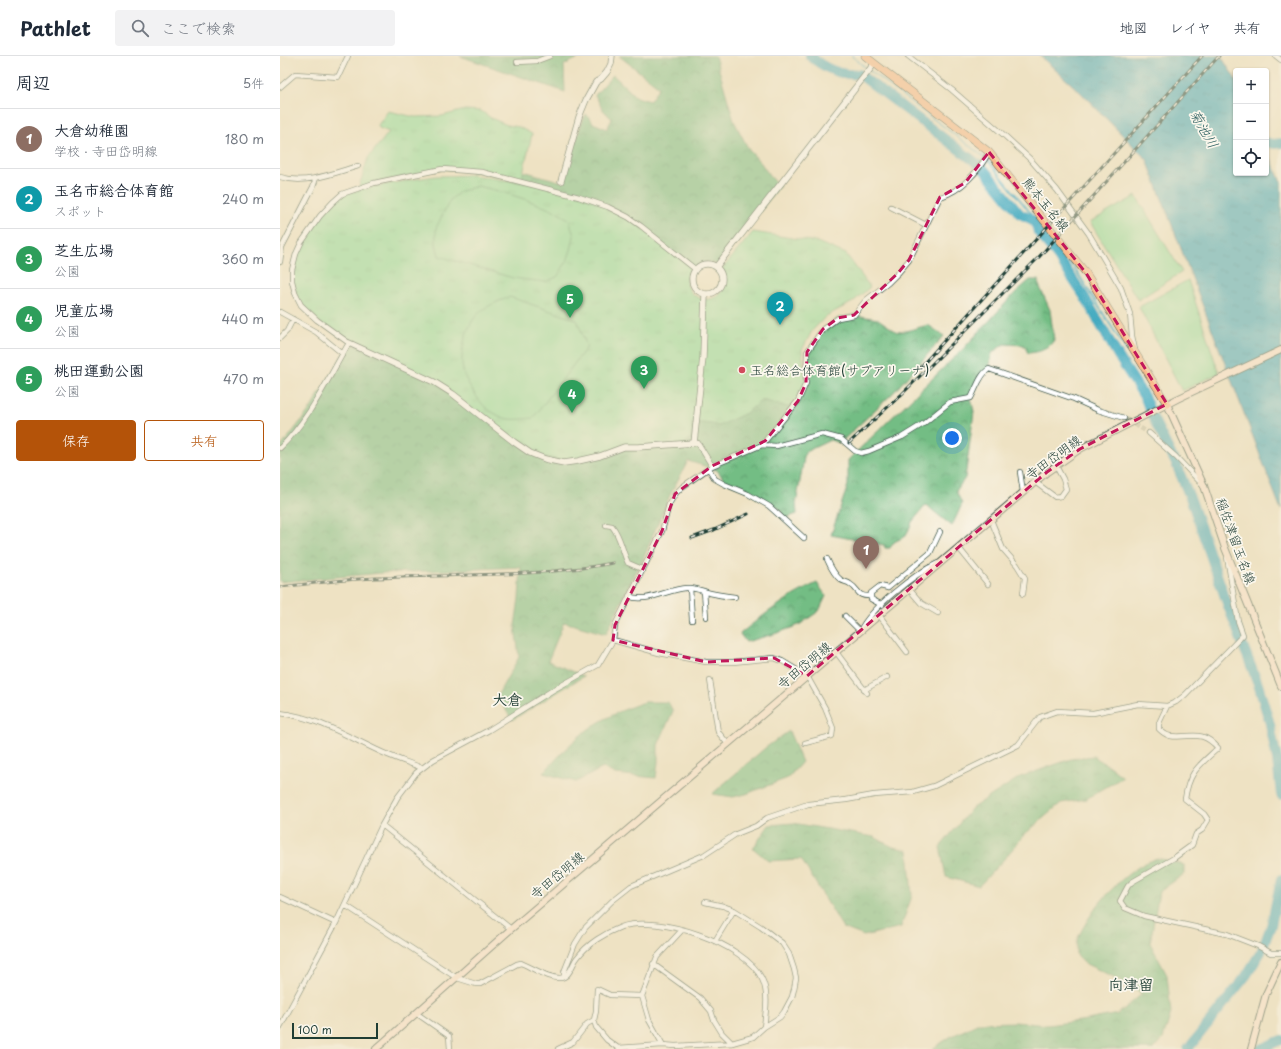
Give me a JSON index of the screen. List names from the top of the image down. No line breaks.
{"streets":{"main road":["熊本玉名線","寺田岱明線","稲佐津留玉名線"]},"crossings":[["熊本玉名線","寺田岱明線"],["熊本玉名線","稲佐津留玉名線"],["寺田岱明線","稲佐津留玉名線"]],"districts":["大倉","向津留"],"water":["菊池川"],"places":["玉名総合体育館(サブアリーナ)"],"scale_bar":"100 m","page":{"header":"Pathlet","search":"ここで検索","nav":["地図","レイヤ","共有"],"heading":["周辺","5件"],"map_buttons":["+","−"],"list":[{"mark":"1","name":"大倉幼稚園","note":"学校 · 寺田岱明線","value":"180 m"},{"mark":"2","name":"玉名市総合体育館","note":"スポット","value":"240 m"},{"mark":"3","name":"芝生広場","note":"公園","value":"360 m"},{"mark":"4","name":"児童広場","note":"公園","value":"440 m"},{"mark":"5","name":"桃田運動公園","note":"公園","value":"470 m"}],"pins":["5","2","3","4","1"],"buttons":["保存","共有"],"scale":"100 m"}}
